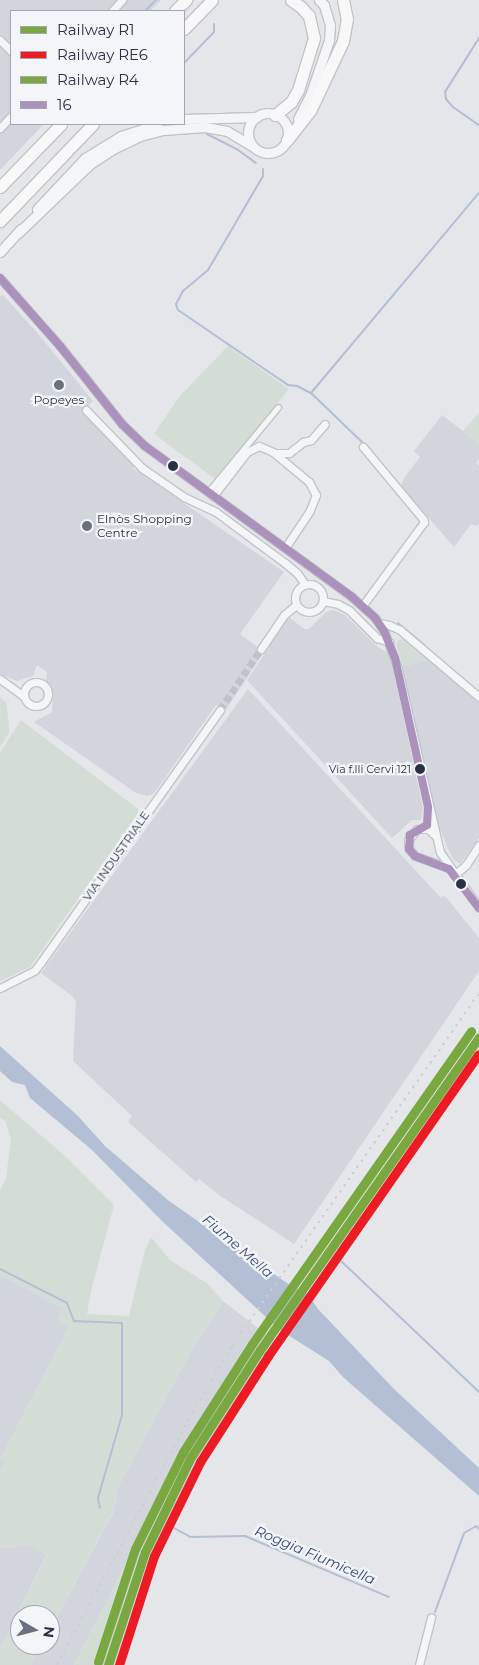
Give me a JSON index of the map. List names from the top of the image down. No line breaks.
{"streets":{"street":["VIA INDUSTRIALE"]},"water":["Fiume Mella","Roggia Fiumicella"],"places":["Popeyes","Elnòs Shopping Centre","Via f.lli Cervi 121"],"lines":["transit line 16","rail line R4","rail line R1","rail line RE6"],"legend":["Railway R1","Railway RE6","Railway R4","16"],"north":"right"}
